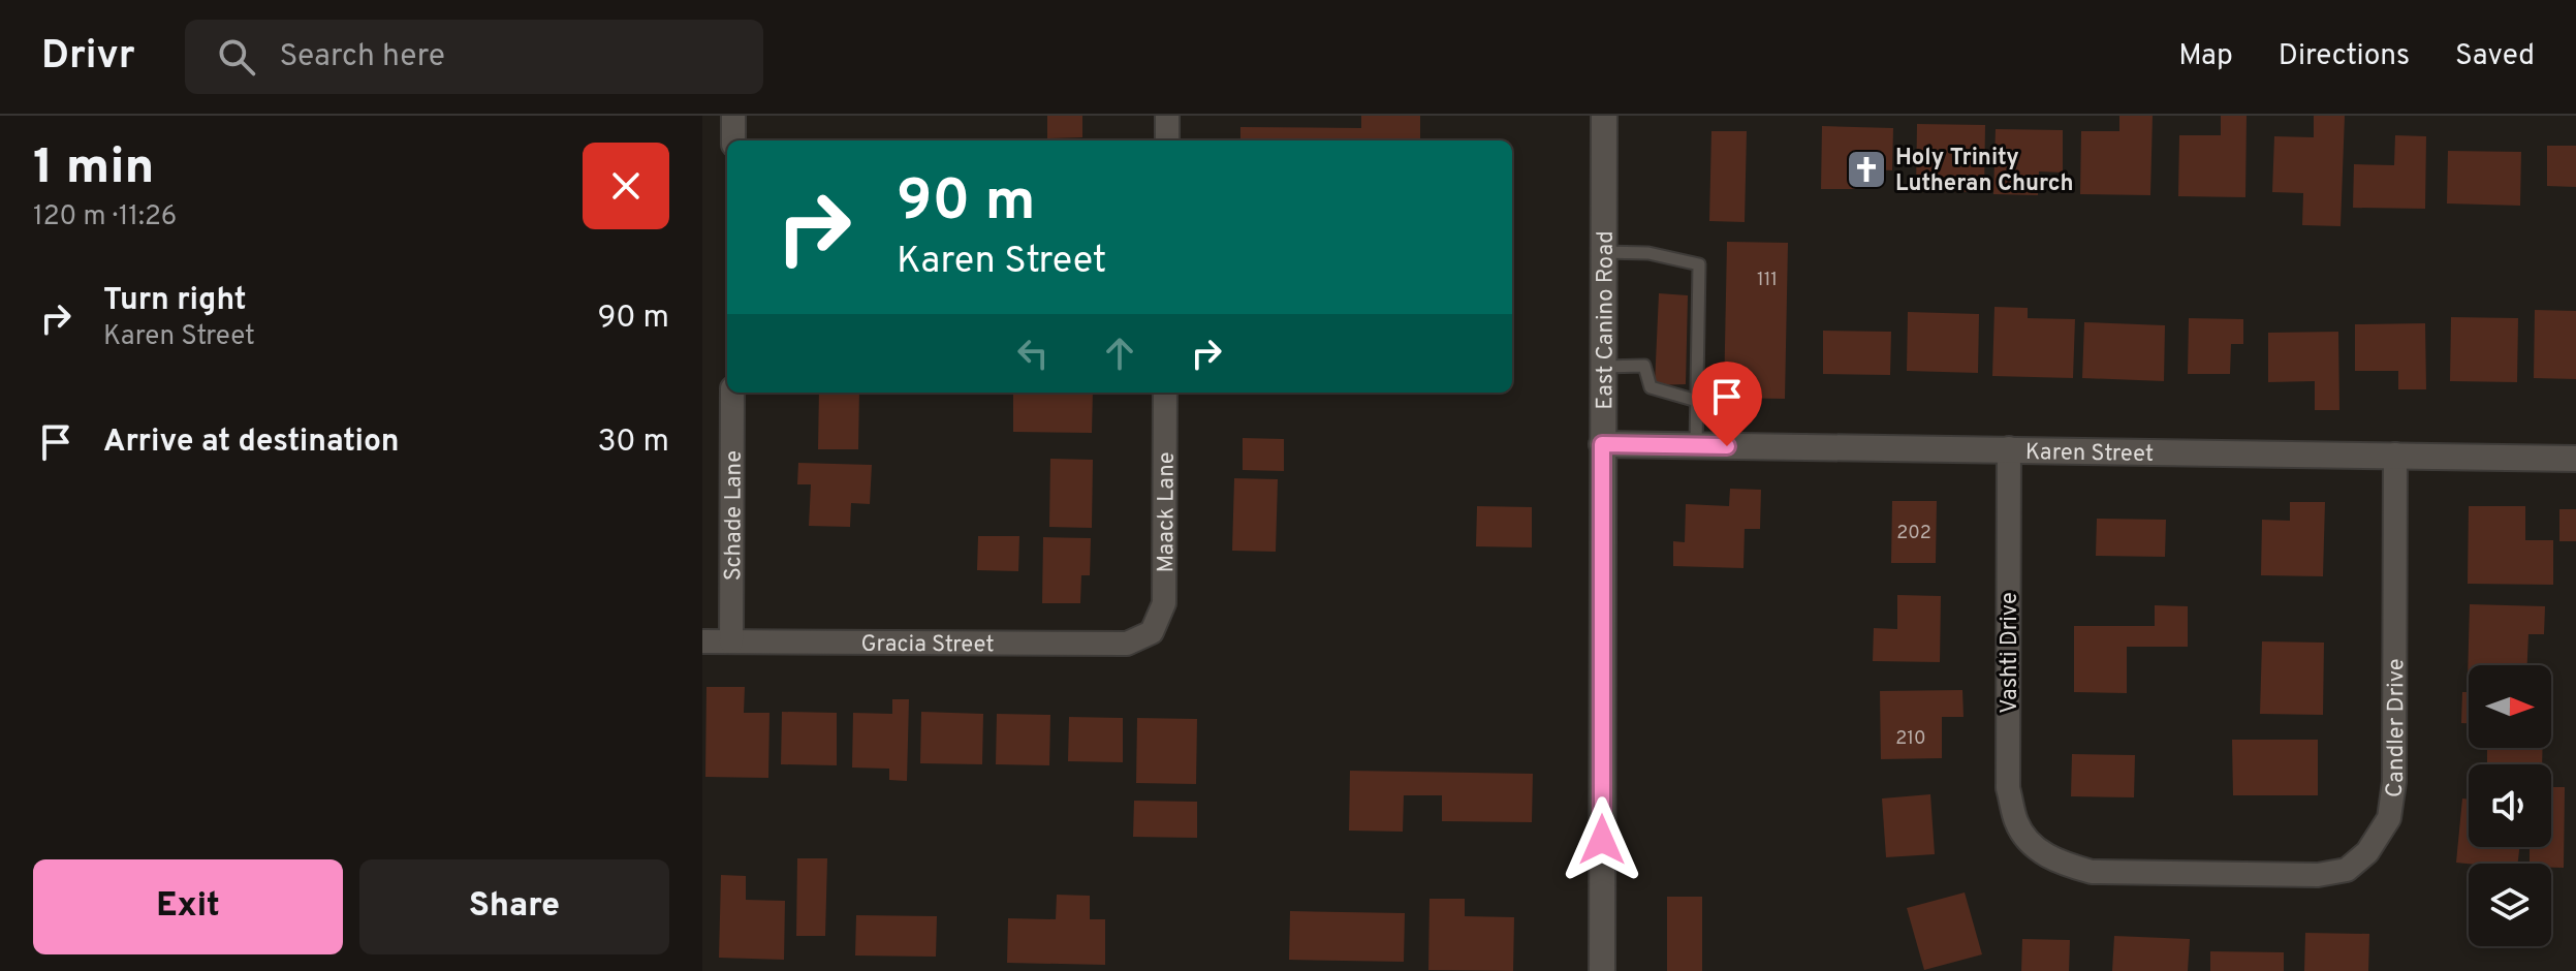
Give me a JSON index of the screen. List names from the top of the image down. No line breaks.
{"streets":{"street":["East Canino Road","Karen Street","Maack Lane","Schade Lane","Gracia Street","Vashti Drive","Candler Drive"]},"crossings":[["East Canino Road","Karen Street"],["Karen Street","Vashti Drive"],["Karen Street","Candler Drive"],["Maack Lane","Gracia Street"],["Schade Lane","Gracia Street"],["Vashti Drive","Candler Drive"]],"places":{"church":["Holy Trinity Lutheran Church"]},"house_numbers":["111","202","210"],"north":"right","page":{"header":"Drivr","search":"Search here","nav":["Map","Directions","Saved"],"heading":["1 min","120 m · 11:26"],"turn":["90 m","Karen Street"],"list":[{"name":"Turn right","note":"Karen Street","value":"90 m"},{"name":"Arrive at destination","value":"30 m"}],"buttons":["Exit","Share"]}}
